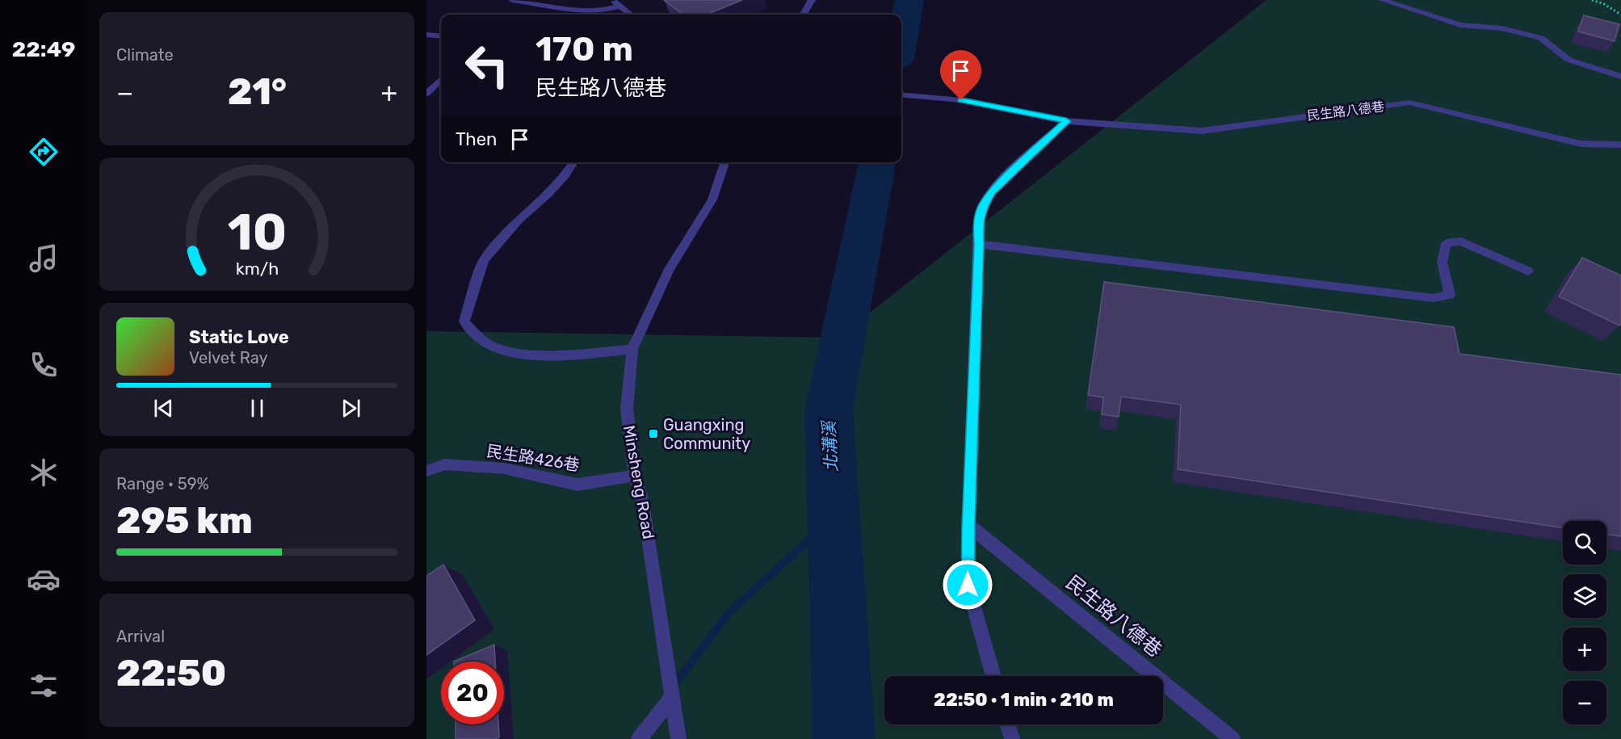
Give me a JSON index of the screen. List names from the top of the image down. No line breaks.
{"streets":{"street":["民生路八德巷","民生路426巷","Minsheng Road"]},"crossings":[["民生路426巷","Minsheng Road"]],"water":["北溝溪"],"places":{"transit":["Guangxing Community"]},"page":{"tabs":"22:49","tile":["Climate",["Range · 59%","295 km"],["Arrival","22:50"]],"turn":["170 m","民生路八德巷"],"heat":["−","21°","+"],"then":"Then","song":["Static Love","Velvet Ray"],"map_buttons":["+","−"],"limit":"20","trip":"22:50 · 1 min · 210 m","gauge":["10","km/h"]}}
